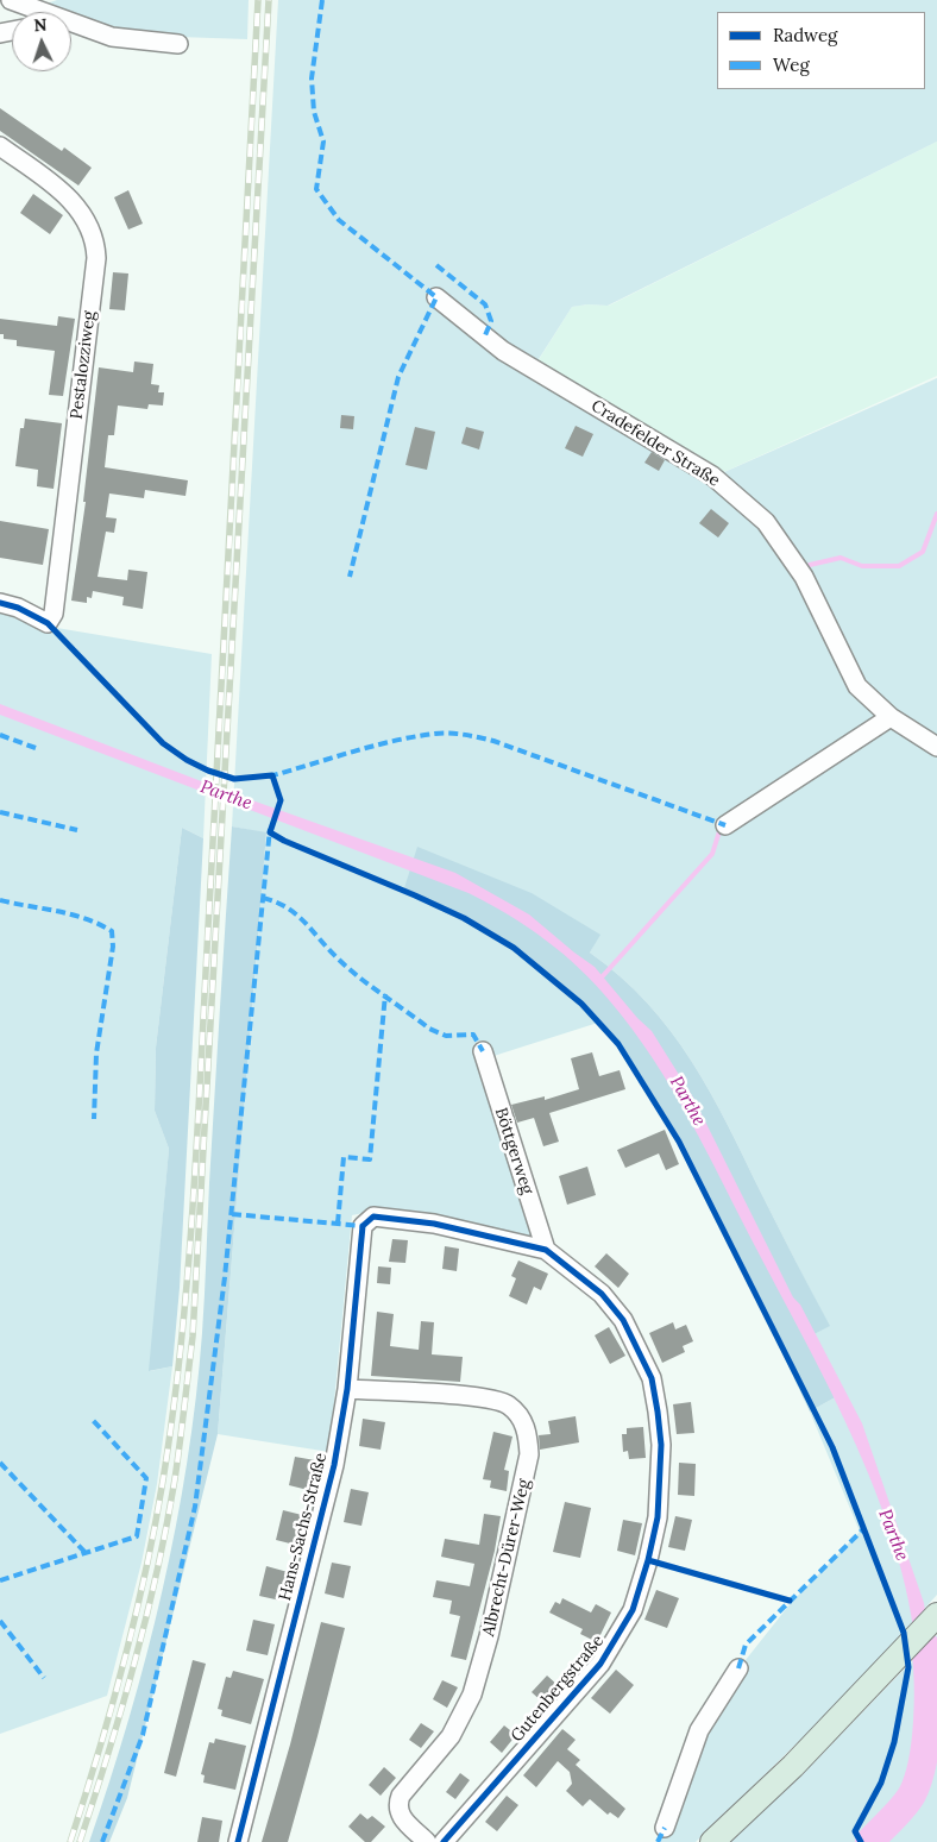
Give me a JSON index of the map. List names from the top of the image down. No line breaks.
{"streets":{"street":["Pestalozziweg","Cradefelder Straße","Böttgerweg","Hans-Sachs-Straße","Albrecht-Dürer-Weg","Gutenbergstraße"]},"crossings":[["Böttgerweg","Gutenbergstraße"],["Hans-Sachs-Straße","Albrecht-Dürer-Weg"],["Hans-Sachs-Straße","Gutenbergstraße"]],"water":["Parthe"],"legend":["Radweg","Weg"],"north":"top"}
